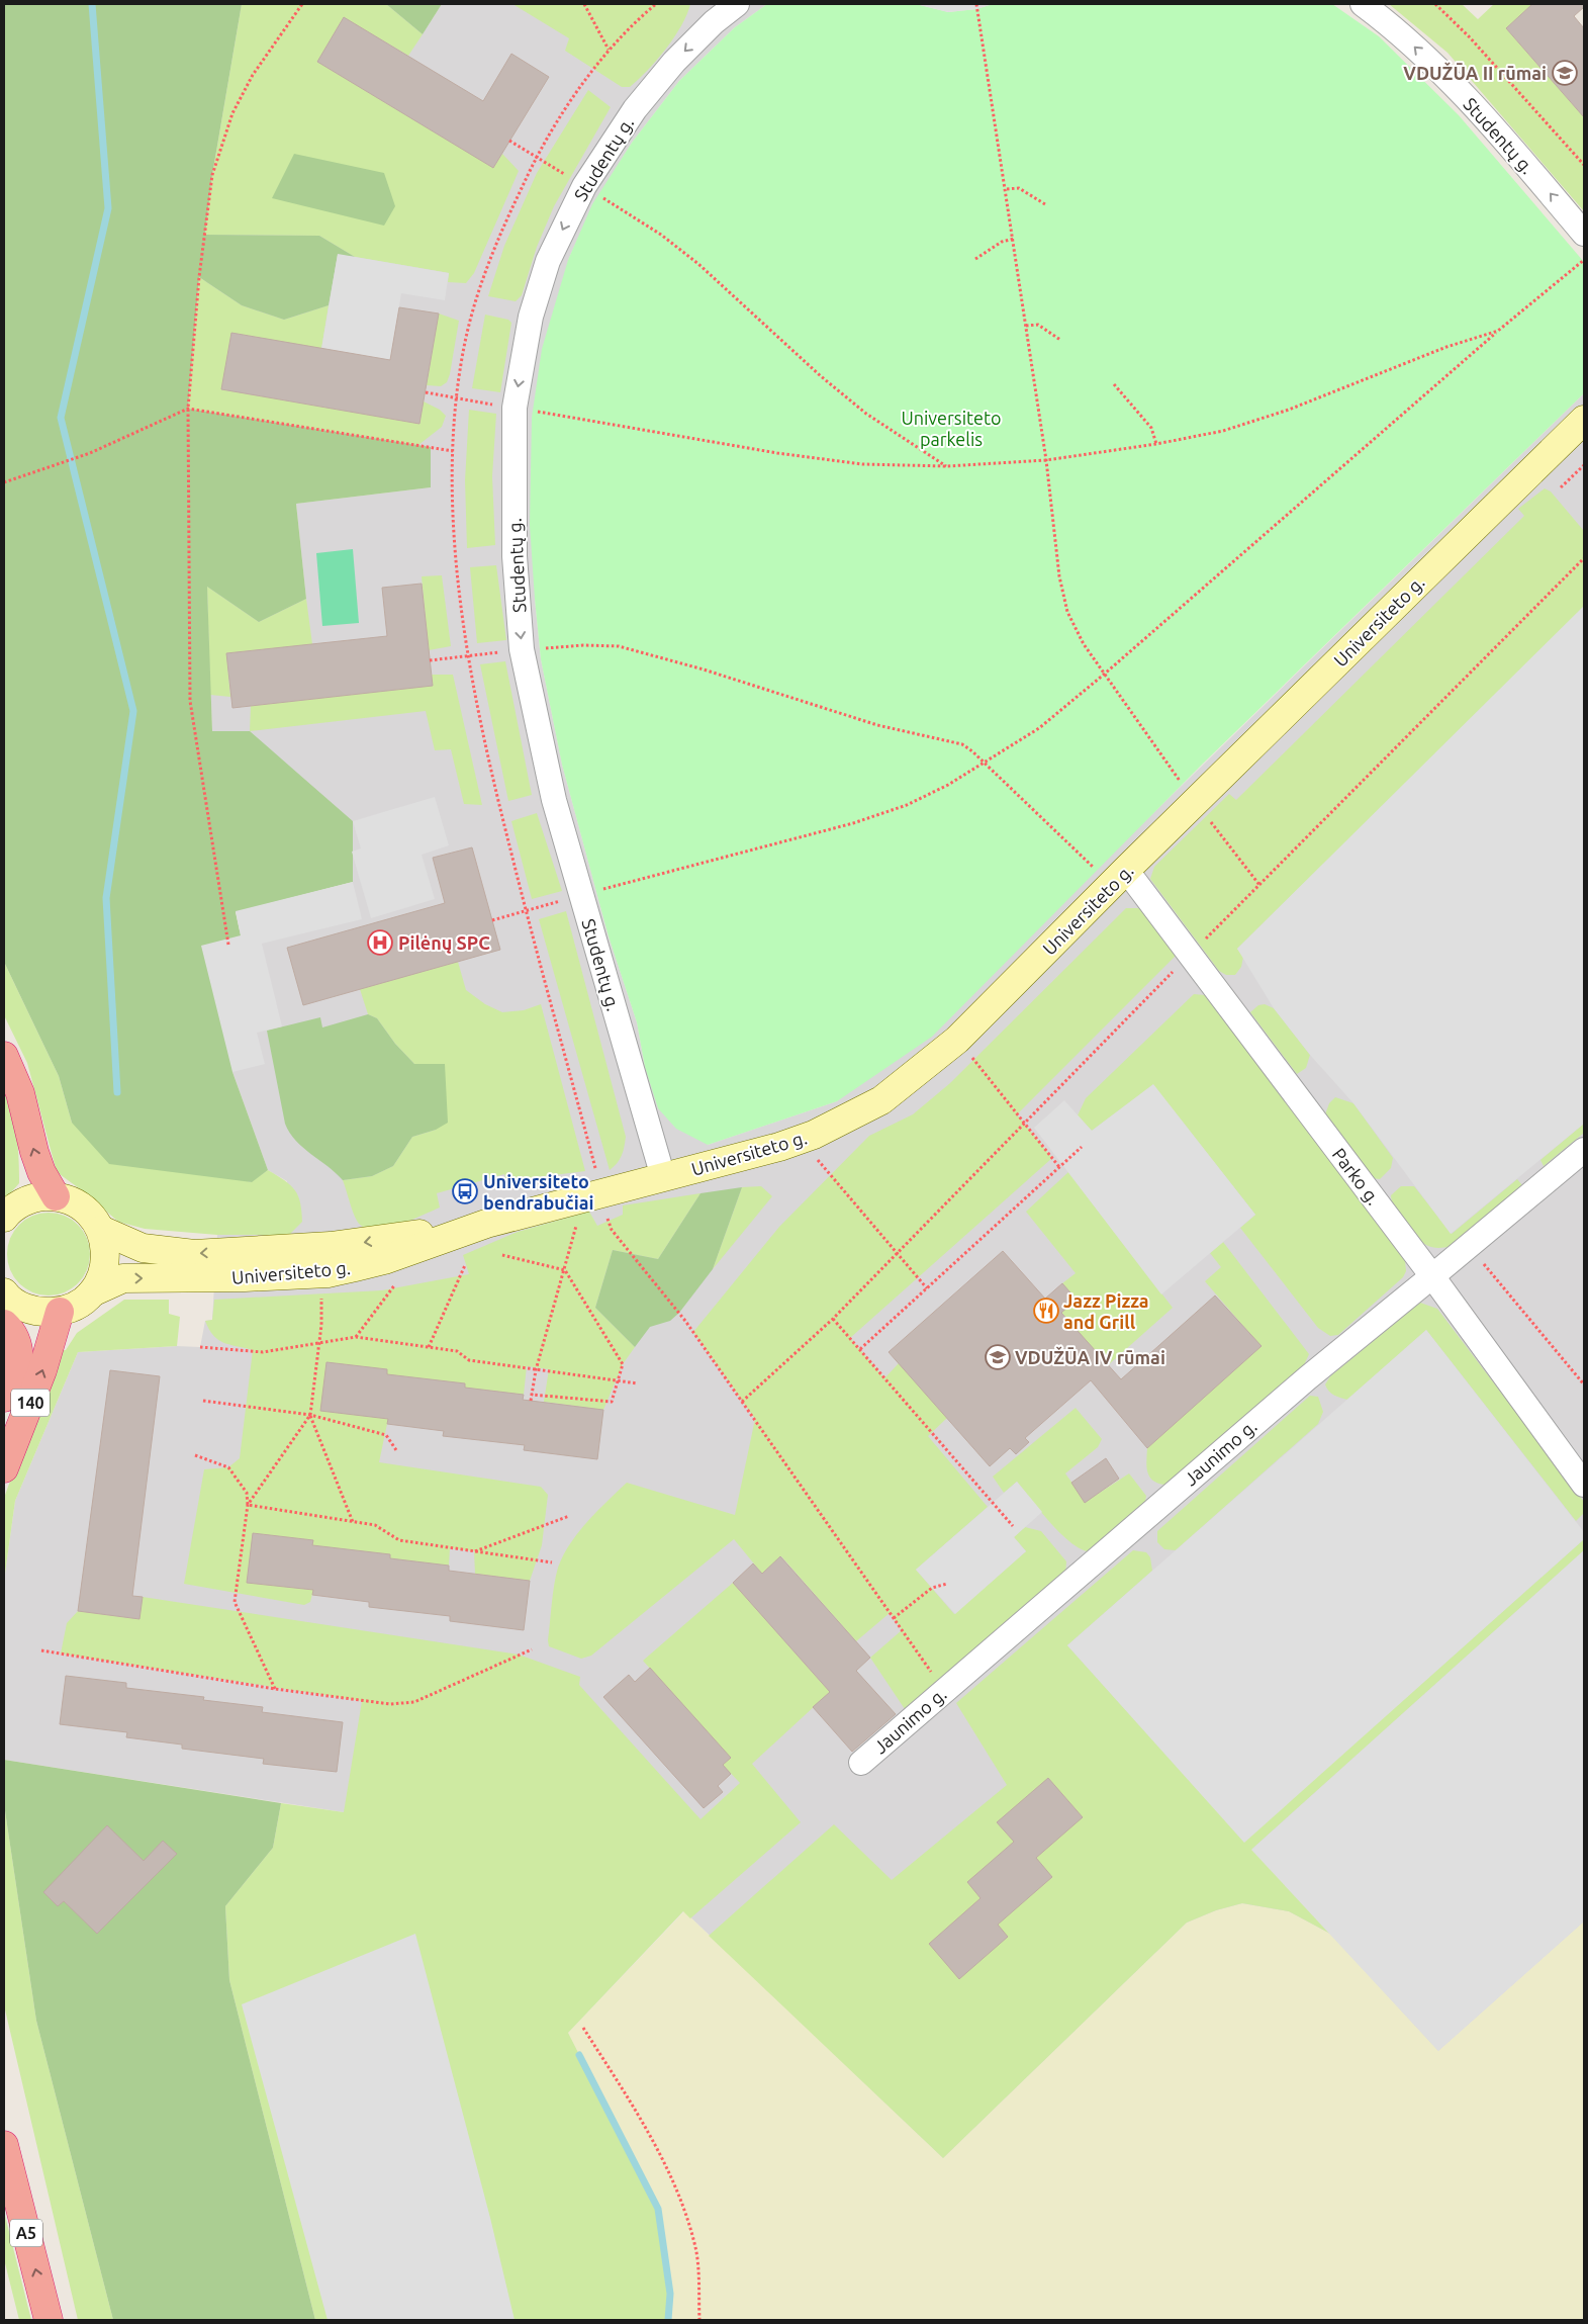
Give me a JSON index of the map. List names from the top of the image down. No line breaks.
{"streets":{"highway":["140","A5"],"main road":["Universiteto g."],"street":["Studentų g.","Parko g.","Jaunimo g."]},"crossings":[["Studentų g.","Universiteto g."],["Universiteto g.","Parko g."],["Universiteto g.","140"],["Parko g.","Jaunimo g."]],"parks":["Universiteto parkelis"],"places":{"school or university":["VDUŽŪA II rūmai","VDUŽŪA IV rūmai"],"hospital":["Pilėnų SPC"],"bus stop":["Universiteto bendrabučiai"],"restaurant":["Jazz Pizza and Grill"]}}
